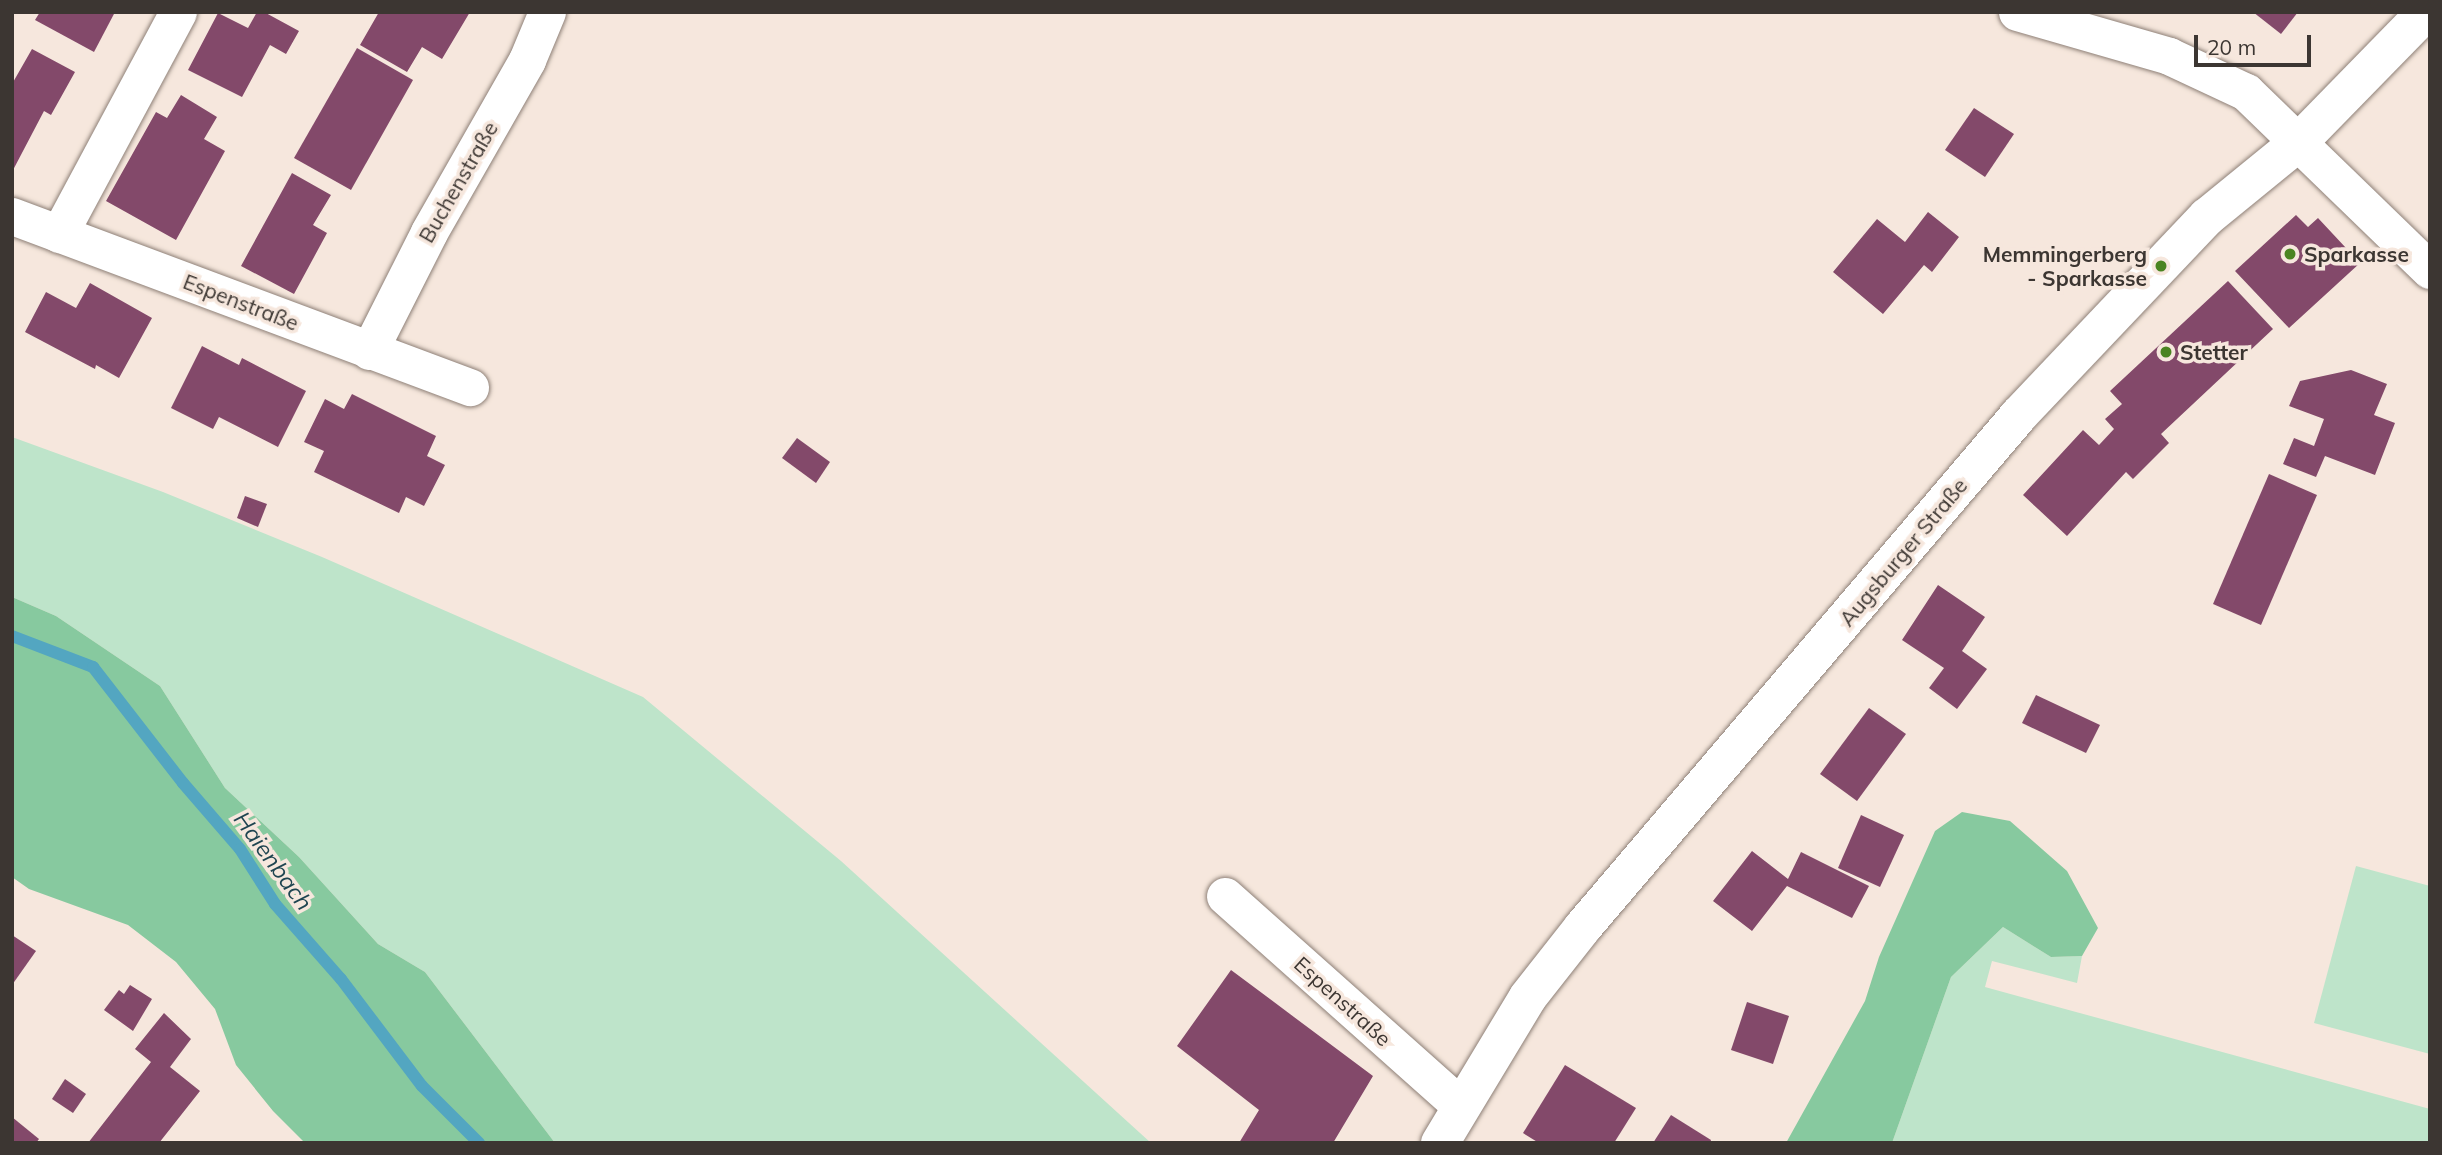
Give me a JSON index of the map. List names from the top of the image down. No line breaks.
{"streets":{"street":["Buchenstraße","Espenstraße","Augsburger Straße"]},"crossings":[["Buchenstraße","Espenstraße"],["Espenstraße","Augsburger Straße"]],"water":["Haienbach"],"places":["Sparkasse","Memmingerberg - Sparkasse","Stetter"],"scale_bar":"20 m"}
